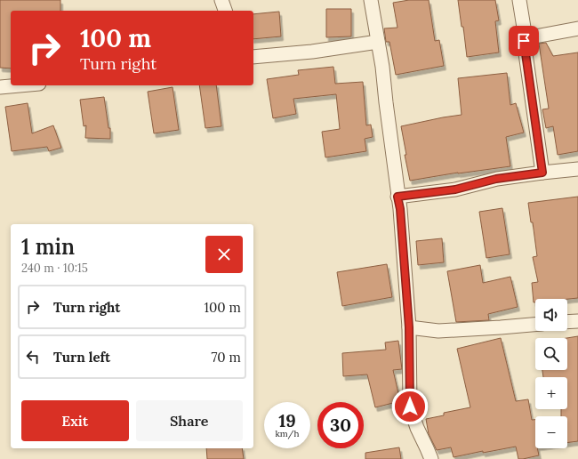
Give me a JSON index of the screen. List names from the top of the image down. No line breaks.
{"page":{"turn":["100 m","Turn right"],"heading":["1 min","240 m · 10:15"],"list":[{"name":"Turn right","value":"100 m"},{"name":"Turn left","value":"70 m"}],"map_buttons":["+","−"],"buttons":["Exit","Share"],"speed":"19 km/h","limit":"30"}}
